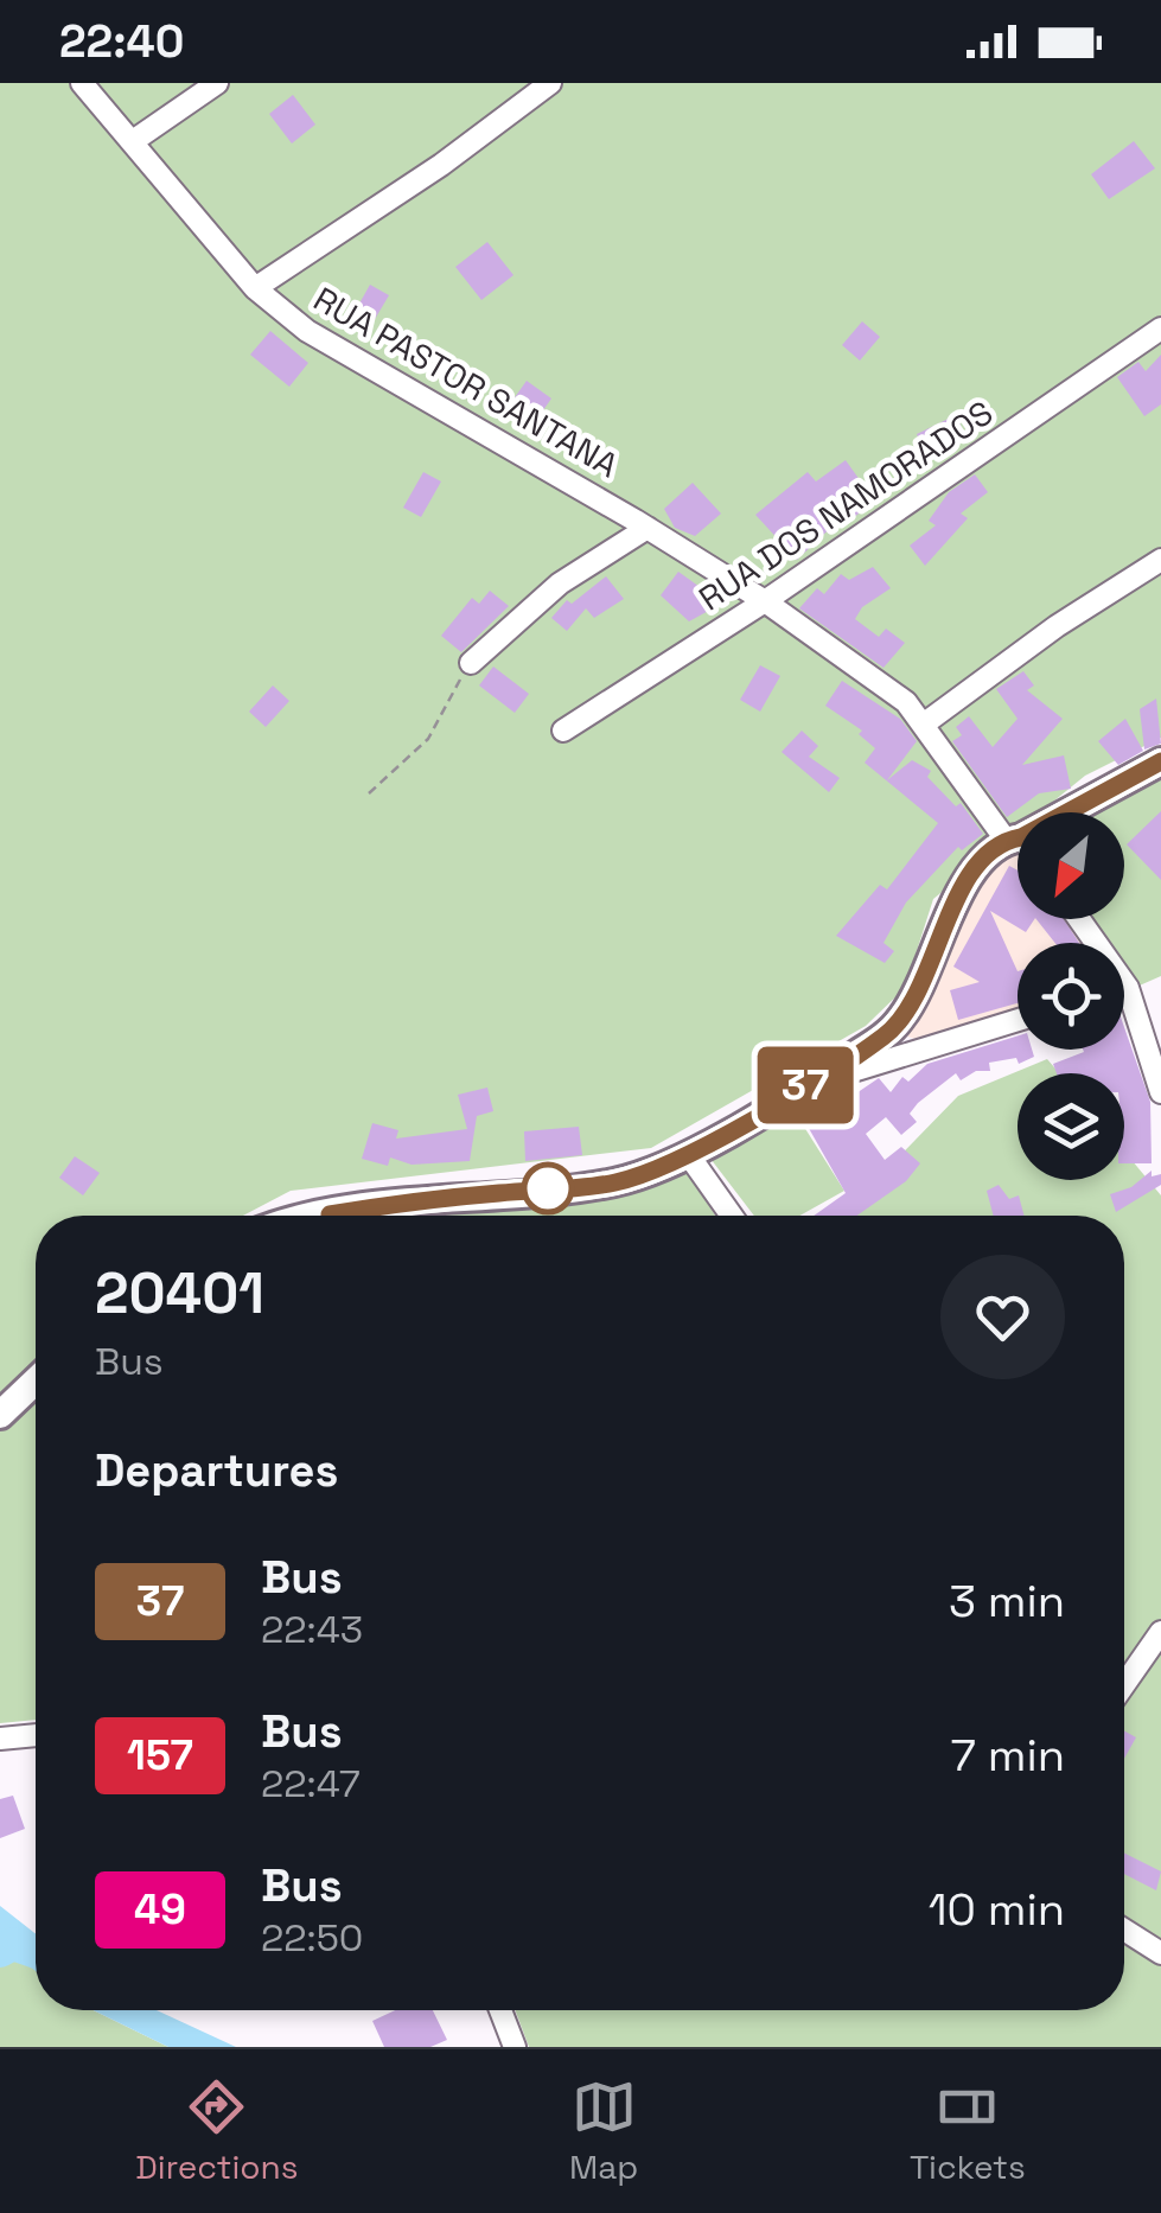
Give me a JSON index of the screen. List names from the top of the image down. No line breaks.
{"streets":{"street":["RUA PASTOR SANTANA","RUA DOS NAMORADOS"]},"crossings":[["RUA PASTOR SANTANA","RUA DOS NAMORADOS"]],"lines":["bus line 37"],"north":"bottom left","page":{"status":"22:40","on_map":"37","heading":[["20401","Bus"],"Departures"],"list":[{"mark":"37","name":"Bus","note":"22:43","value":"3 min"},{"mark":"157","name":"Bus","note":"22:47","value":"7 min"},{"mark":"49","name":"Bus","note":"22:50","value":"10 min"}],"tabs":["Directions","Map","Tickets"]}}
